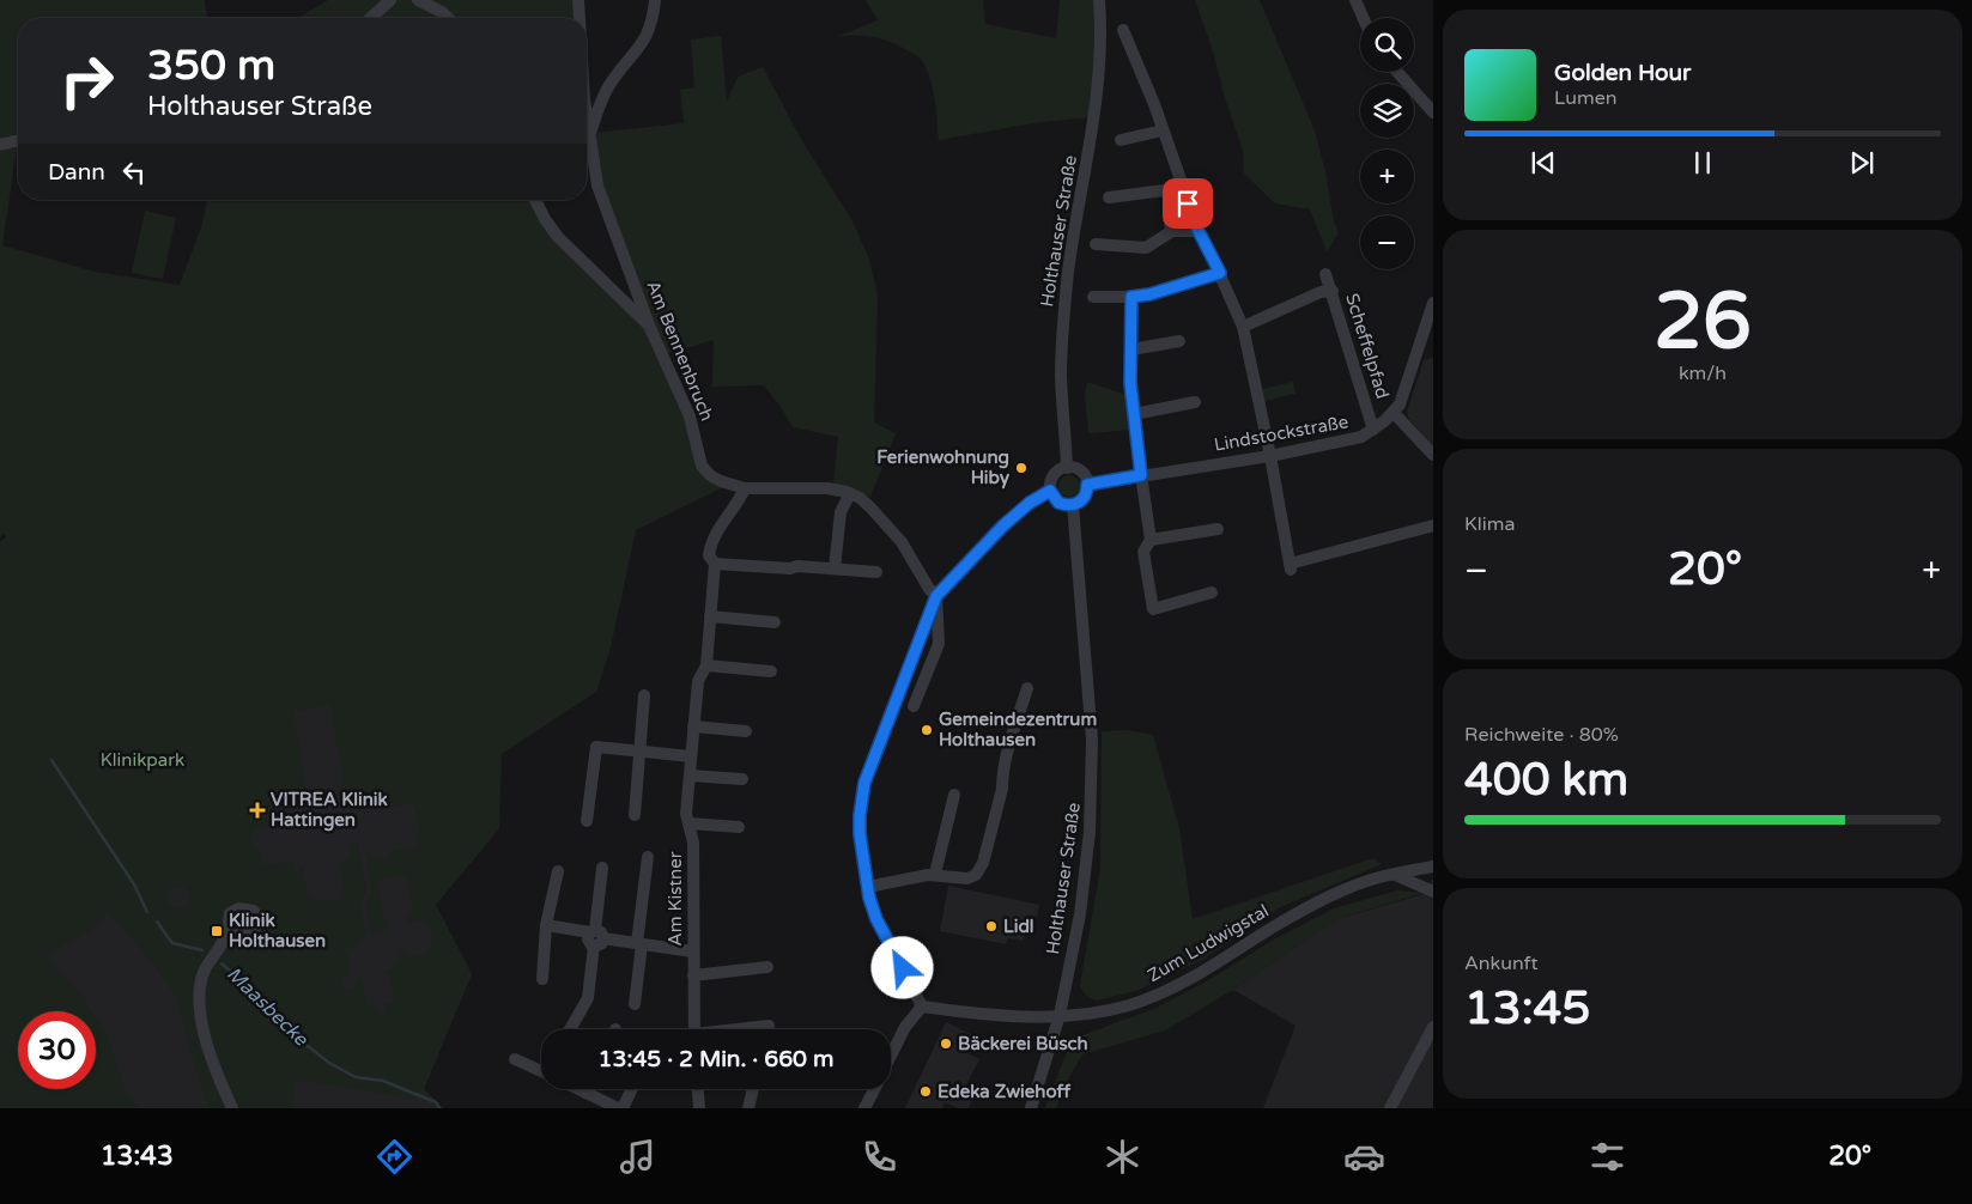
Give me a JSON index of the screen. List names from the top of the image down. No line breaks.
{"streets":{"street":["Holthauser Straße","Scheffelpfad","Am Bennenbruch","Lindstockstraße","Am Kistner","Zum Ludwigstal"]},"crossings":[["Holthauser Straße","Lindstockstraße"],["Holthauser Straße","Zum Ludwigstal"],["Scheffelpfad","Lindstockstraße"],["Am Bennenbruch","Am Kistner"]],"water":["Maasbecke"],"parks":["Klinikpark"],"places":{"other":["Ferienwohnung Hiby","Gemeindezentrum Holthausen","Lidl","Bäckerei Büsch","Edeka Zwiehoff"],"health":["VITREA Klinik Hattingen"],"transit":["Klinik Holthausen"]},"page":{"map_buttons":["+","−"],"turn":["350 m","Holthauser Straße"],"song":["Golden Hour","Lumen"],"then":"Dann","tile":[["26","km/h"],"Klima",["Reichweite · 80%","400 km"],["Ankunft","13:45"]],"heat":["−","20°","+"],"limit":"30","trip":"13:45 · 2 Min. · 660 m","tabs":["13:43","20°"]}}
